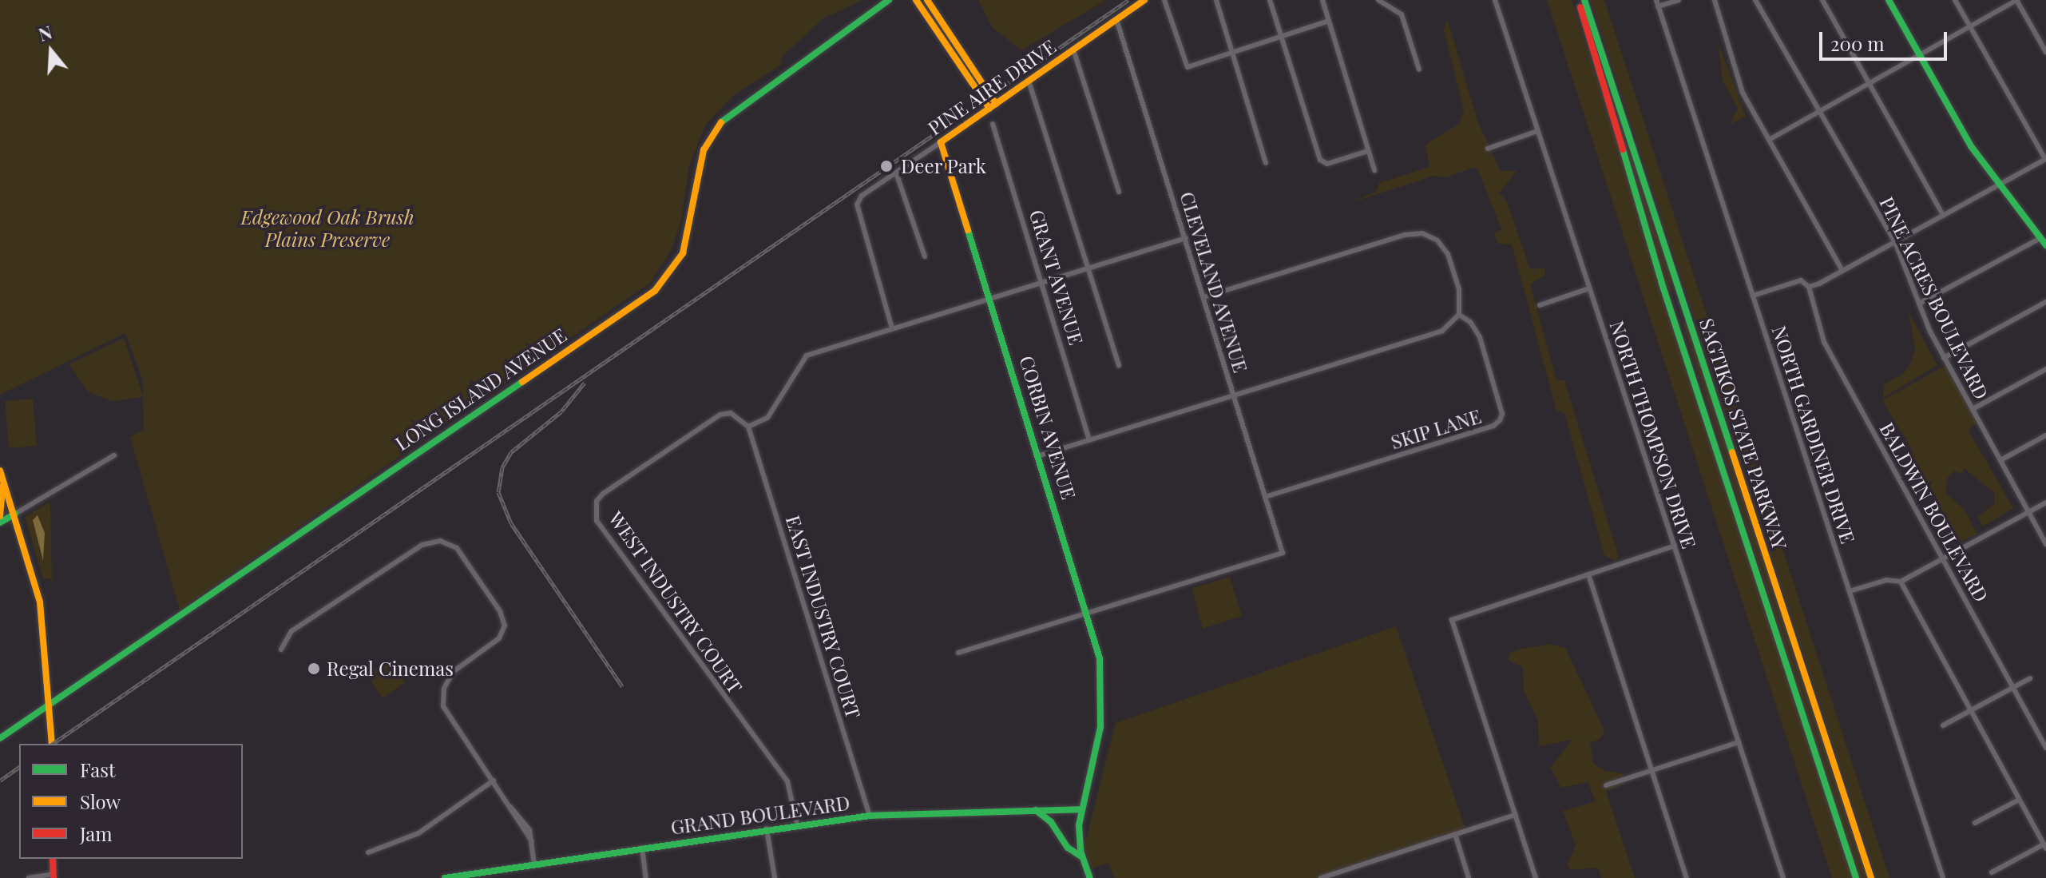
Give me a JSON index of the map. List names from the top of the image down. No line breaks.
{"streets":{"main road":["PINE AIRE DRIVE","LONG ISLAND AVENUE","CORBIN AVENUE","SAGTIKOS STATE PARKWAY","GRAND BOULEVARD"],"street":["GRANT AVENUE","CLEVELAND AVENUE","PINE ACRES BOULEVARD","SKIP LANE","NORTH THOMPSON DRIVE","NORTH GARDINER DRIVE","BALDWIN BOULEVARD","WEST INDUSTRY COURT","EAST INDUSTRY COURT"]},"crossings":[["PINE AIRE DRIVE","CLEVELAND AVENUE"],["PINE AIRE DRIVE","CORBIN AVENUE"],["CLEVELAND AVENUE","CORBIN AVENUE"],["CLEVELAND AVENUE","SKIP LANE"],["CORBIN AVENUE","GRAND BOULEVARD"],["WEST INDUSTRY COURT","EAST INDUSTRY COURT"],["WEST INDUSTRY COURT","GRAND BOULEVARD"],["EAST INDUSTRY COURT","GRAND BOULEVARD"]],"parks":["Edgewood Oak Brush Plains Preserve"],"places":["Deer Park","Regal Cinemas"],"legend":["Fast","Slow","Jam"],"scale_bar":"200 m","north":"top"}
